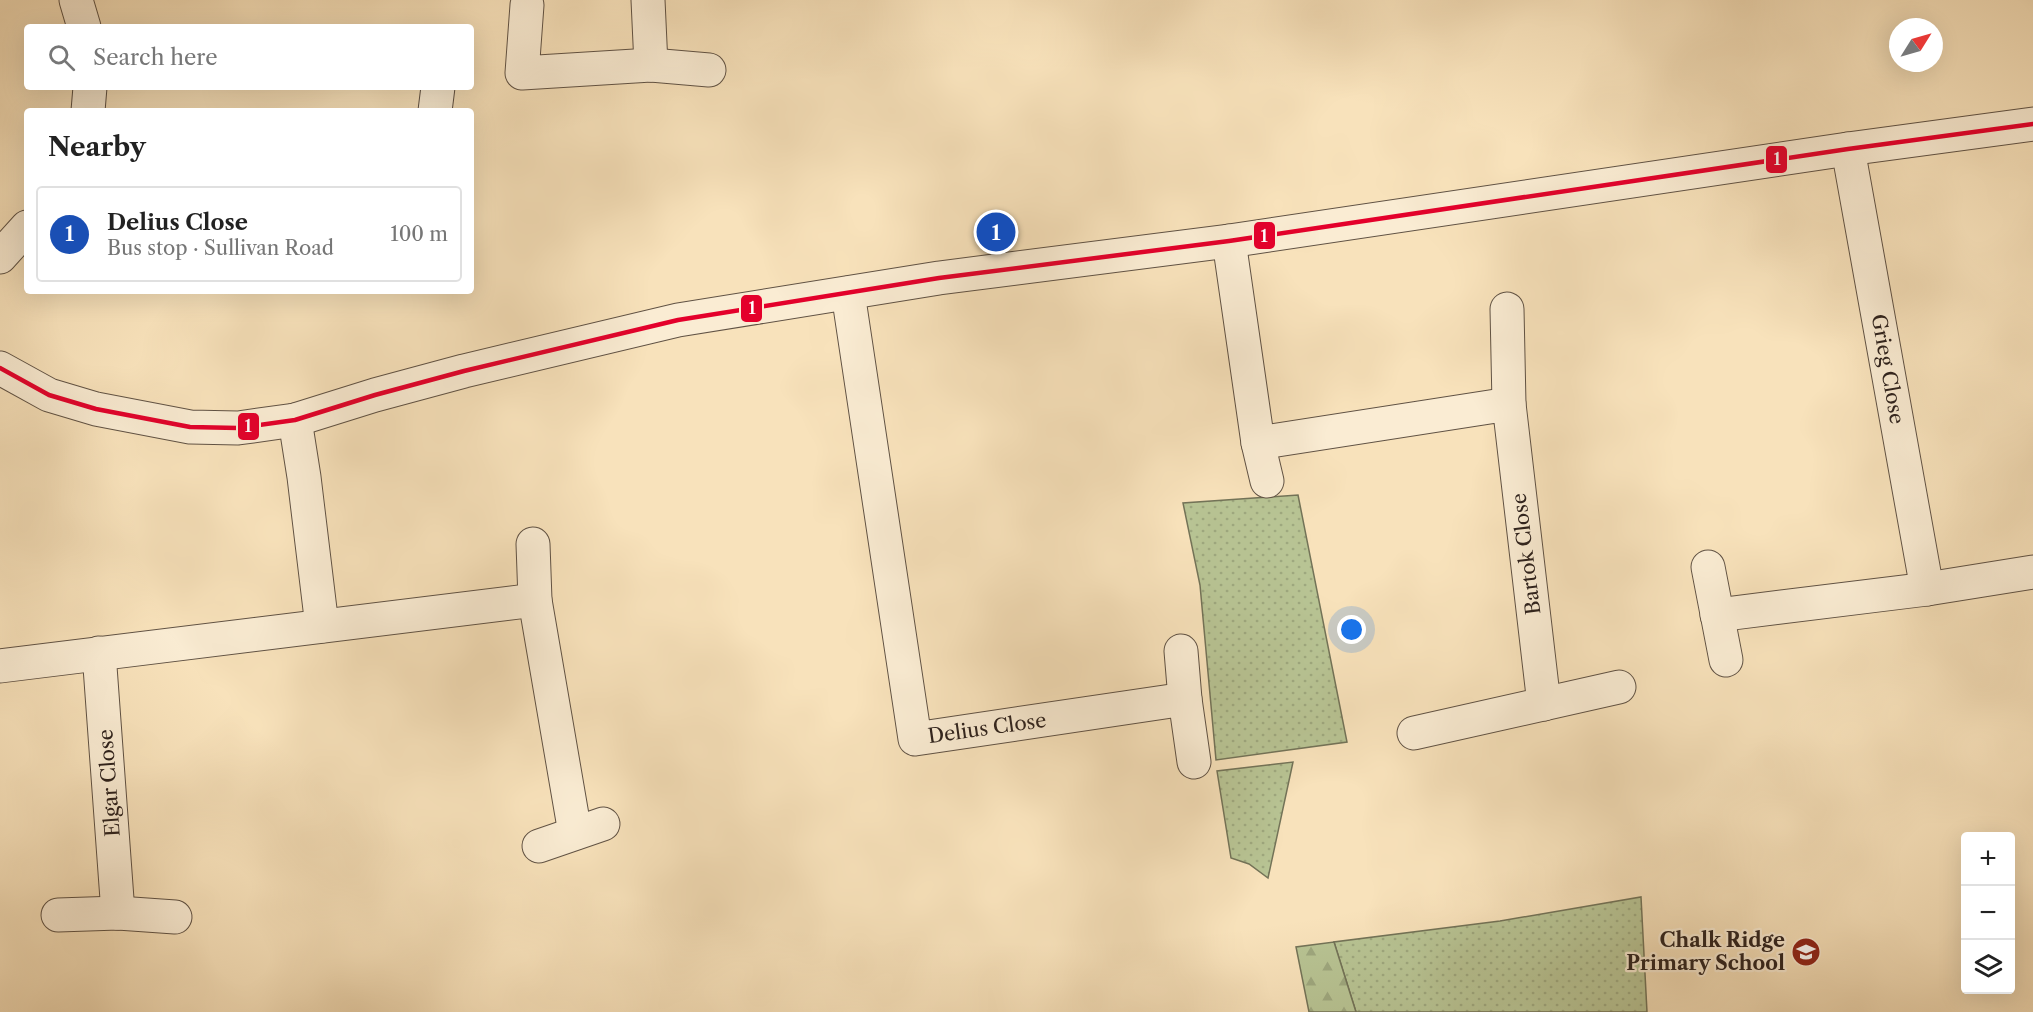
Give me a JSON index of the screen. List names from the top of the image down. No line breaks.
{"streets":{"street":["Grieg Close","Bartok Close","Delius Close","Elgar Close"]},"places":{"school or university":["Chalk Ridge Primary School"]},"lines":["transit line 1"],"north":"top right","page":{"search":"Search here","heading":"Nearby","list":[{"mark":"1","name":"Delius Close","note":"Bus stop · Sullivan Road","value":"100 m"}],"pins":"1","map_buttons":["+","−"]}}
